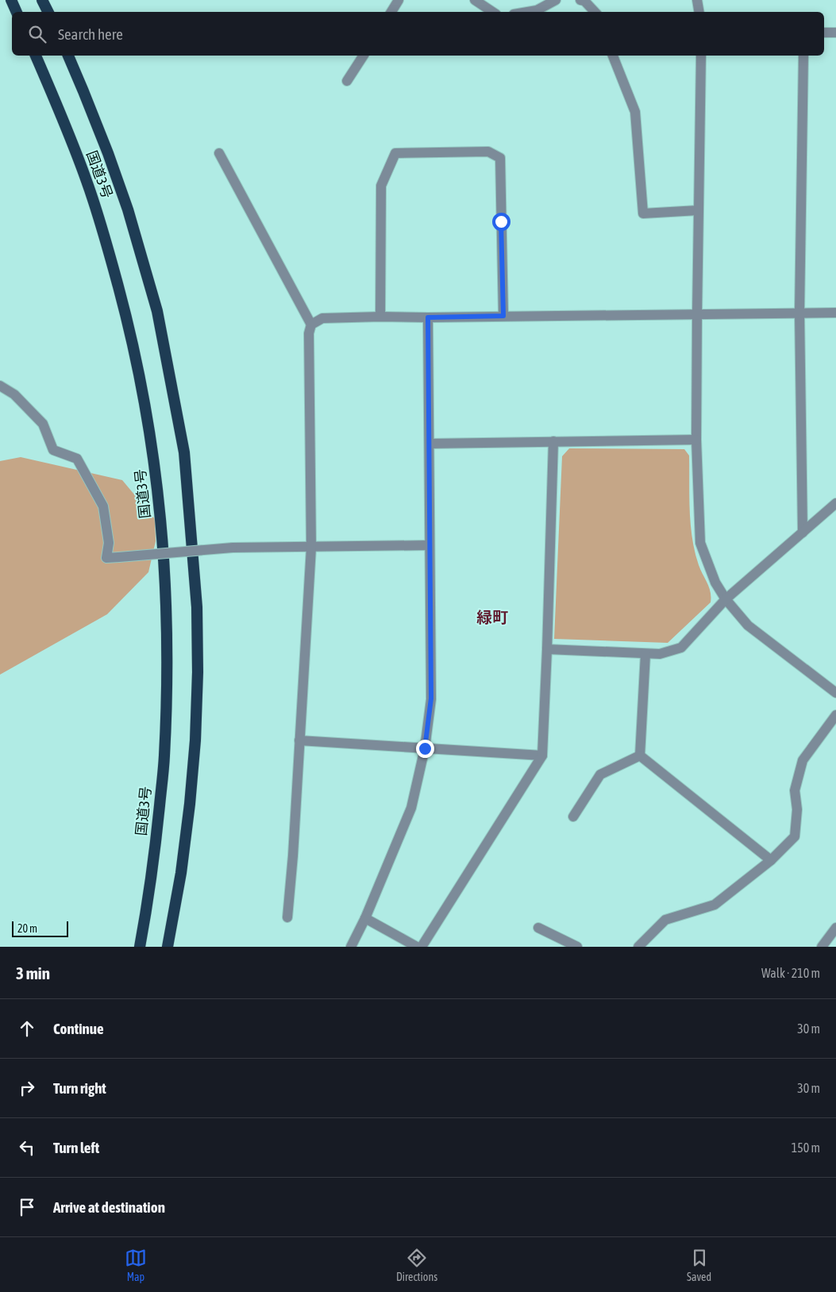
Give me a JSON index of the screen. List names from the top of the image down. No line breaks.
{"streets":{"highway":["国道3号"]},"districts":["緑町"],"scale_bar":"20 m","page":{"search":"Search here","scale":"20 m","heading":["3 min","Walk · 210 m"],"list":[["Continue","30 m"],["Turn right","30 m"],["Turn left","150 m"],"Arrive at destination"],"nav":["Map","Directions","Saved"]}}
